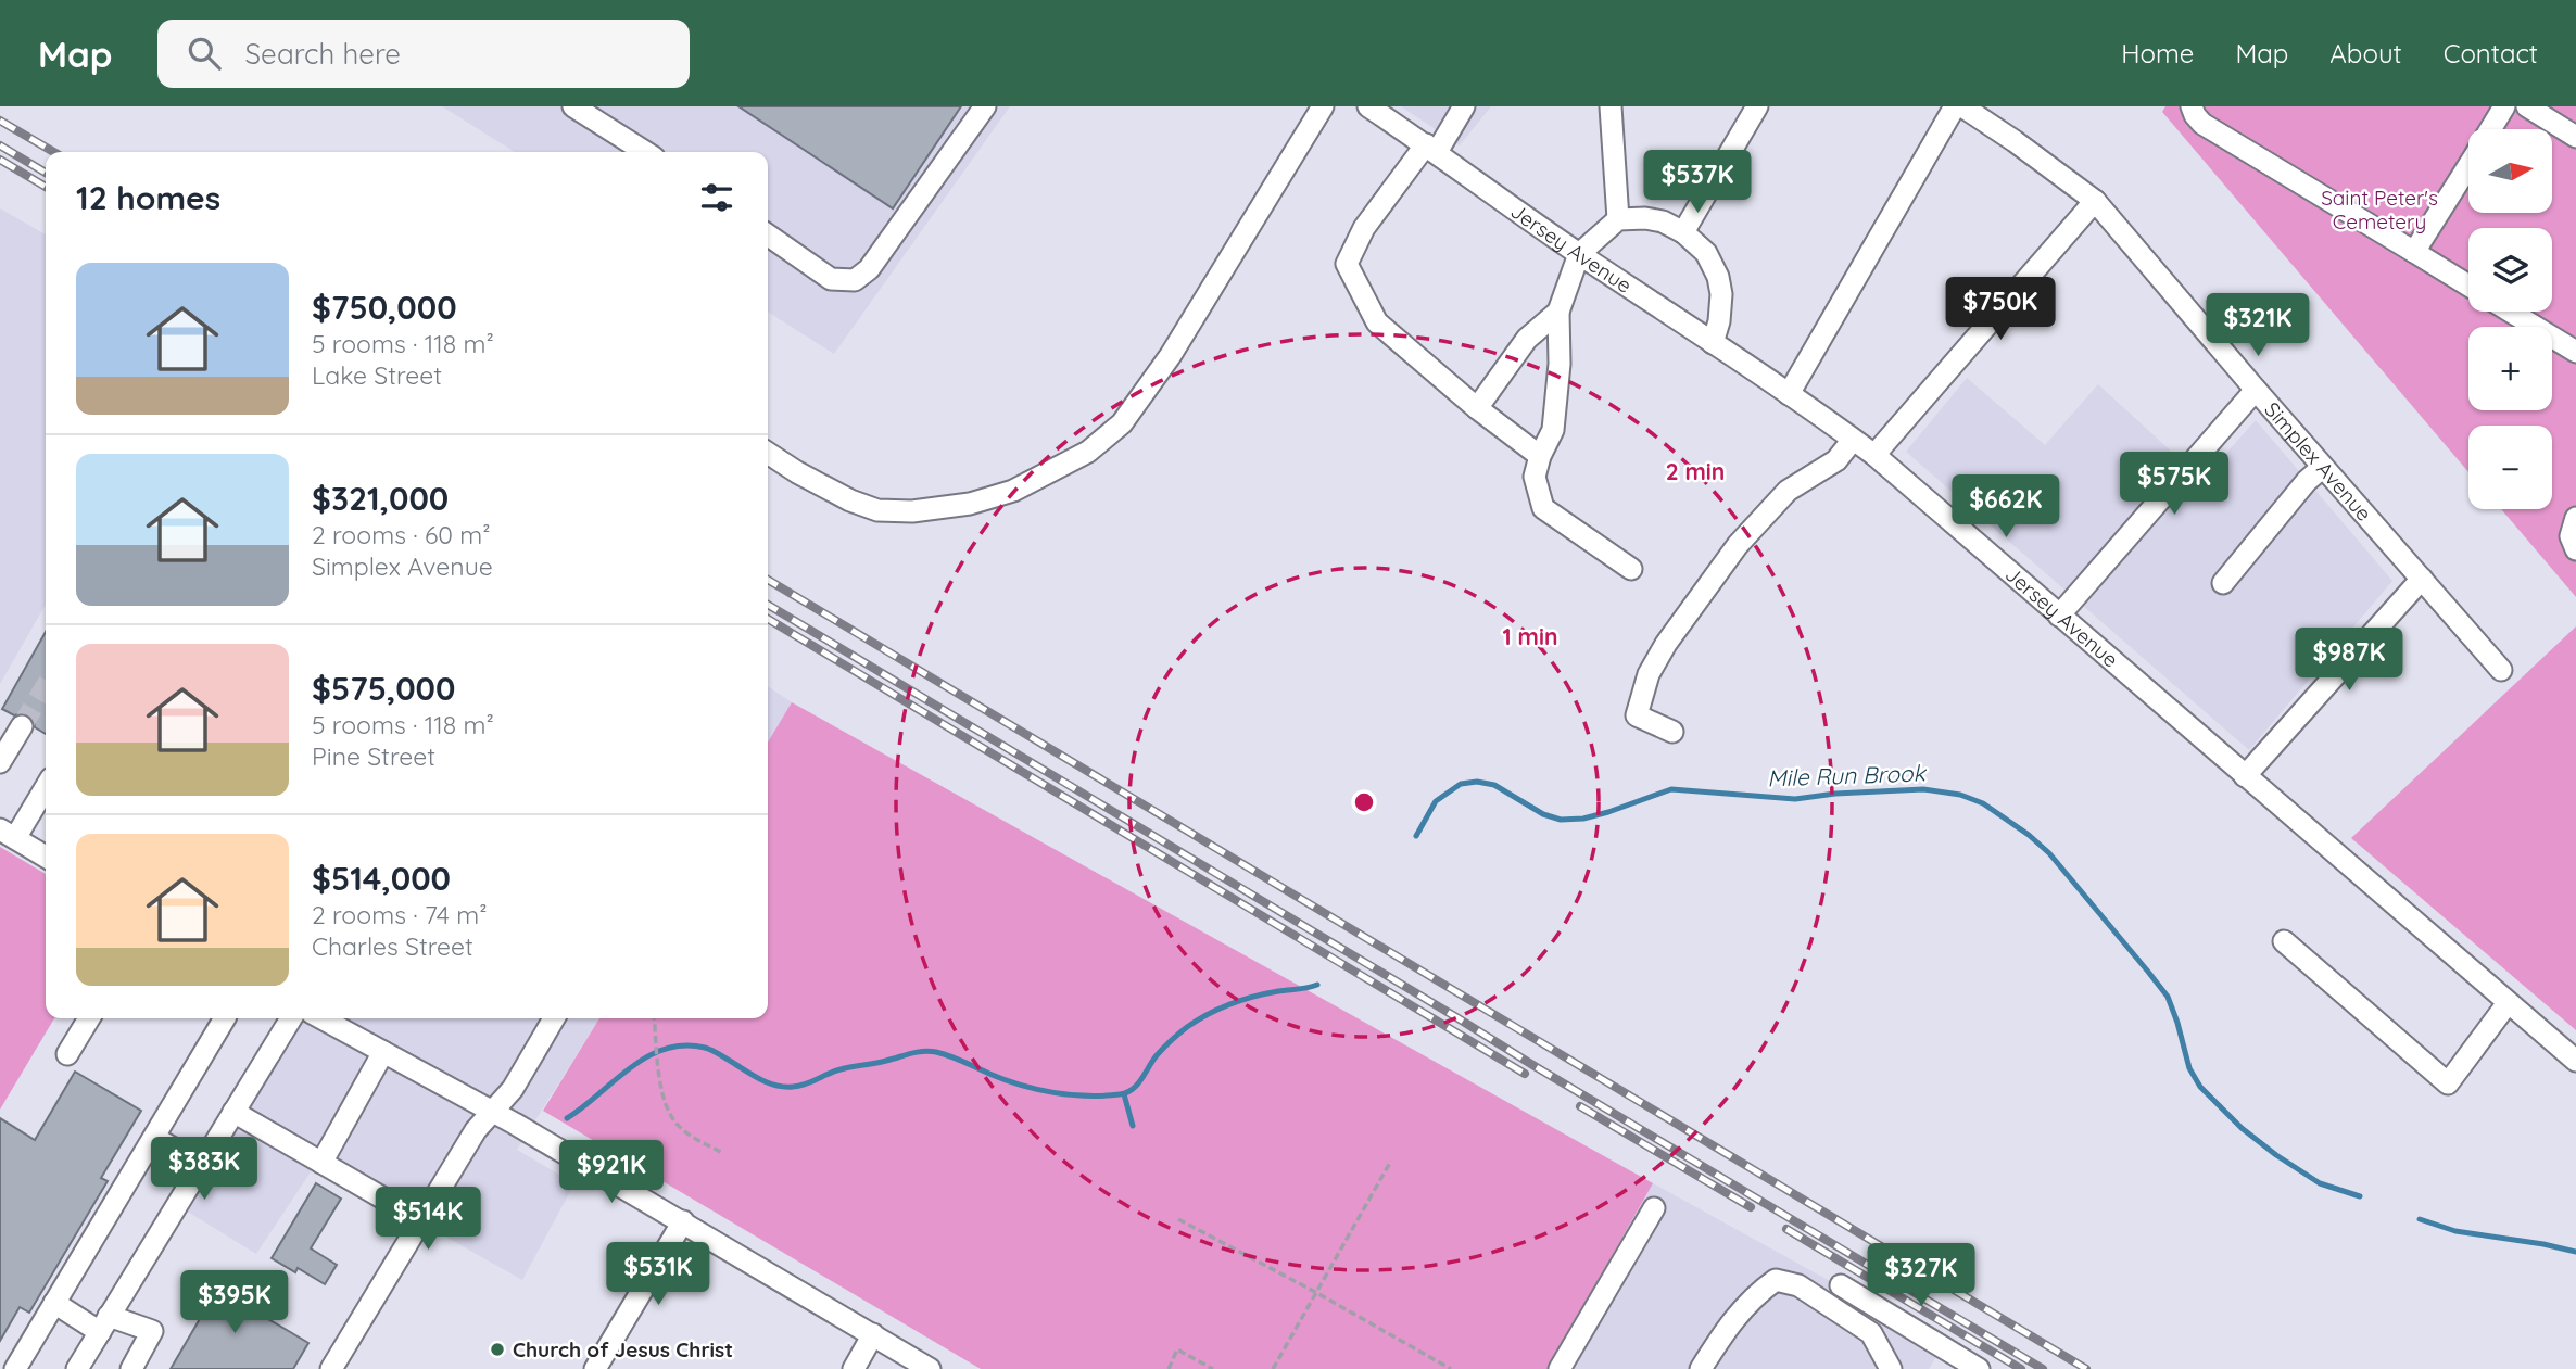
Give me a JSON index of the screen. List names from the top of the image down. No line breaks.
{"streets":{"street":["Jersey Avenue","Simplex Avenue"]},"water":["Mile Run Brook"],"parks":["Saint Peter's Cemetery"],"places":["Church of Jesus Christ"],"north":"right","page":{"header":"Map","search":"Search here","nav":["Home","Map","About","Contact"],"map_buttons":["+","−"],"price":["$537K","$750K","$321K","$575K","$662K","$987K","$383K","$921K","$514K","$531K","$327K","$395K"],"heading":"12 homes","list":[{"name":"$750,000","note":"5 rooms · 118 m² · Lake Street"},{"name":"$321,000","note":"2 rooms · 60 m² · Simplex Avenue"},{"name":"$575,000","note":"5 rooms · 118 m² · Pine Street"},{"name":"$514,000","note":"2 rooms · 74 m² · Charles Street"}]},"rings":["2 min","1 min"]}
